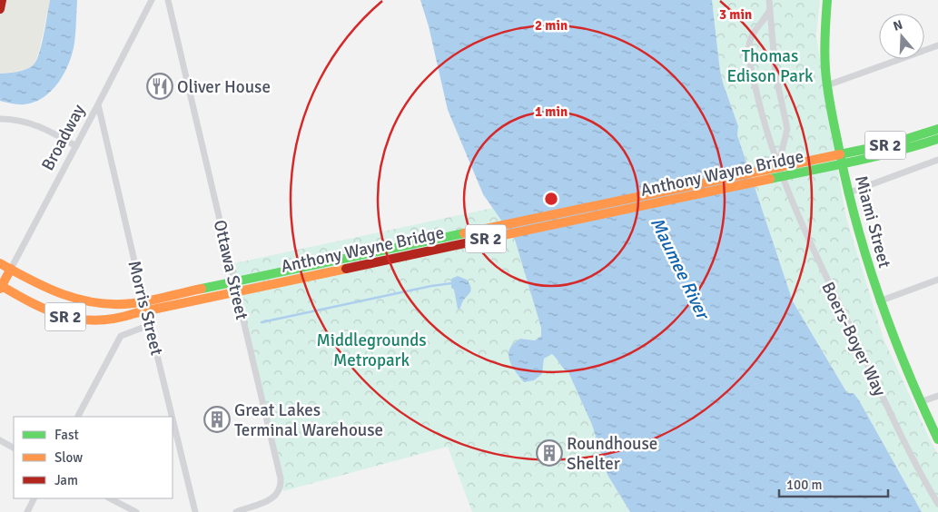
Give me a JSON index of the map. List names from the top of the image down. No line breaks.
{"streets":{"main road":["Broadway","SR 2","Anthony Wayne Bridge","Miami Street"],"street":["Ottawa Street","Morris Street","Boers-Boyer Way"]},"crossings":[["Broadway","SR 2"],["Broadway","Anthony Wayne Bridge"],["Broadway","Morris Street"],["SR 2","Anthony Wayne Bridge"]],"water":["Maumee River"],"parks":["Thomas Edison Park","Middlegrounds Metropark"],"places":{"restaurant":["Oliver House"],"building":["Great Lakes Terminal Warehouse","Roundhouse Shelter"]},"legend":["Fast","Slow","Jam"],"scale_bar":"100 m","north":"top","rings":["3 min","2 min","1 min"]}
